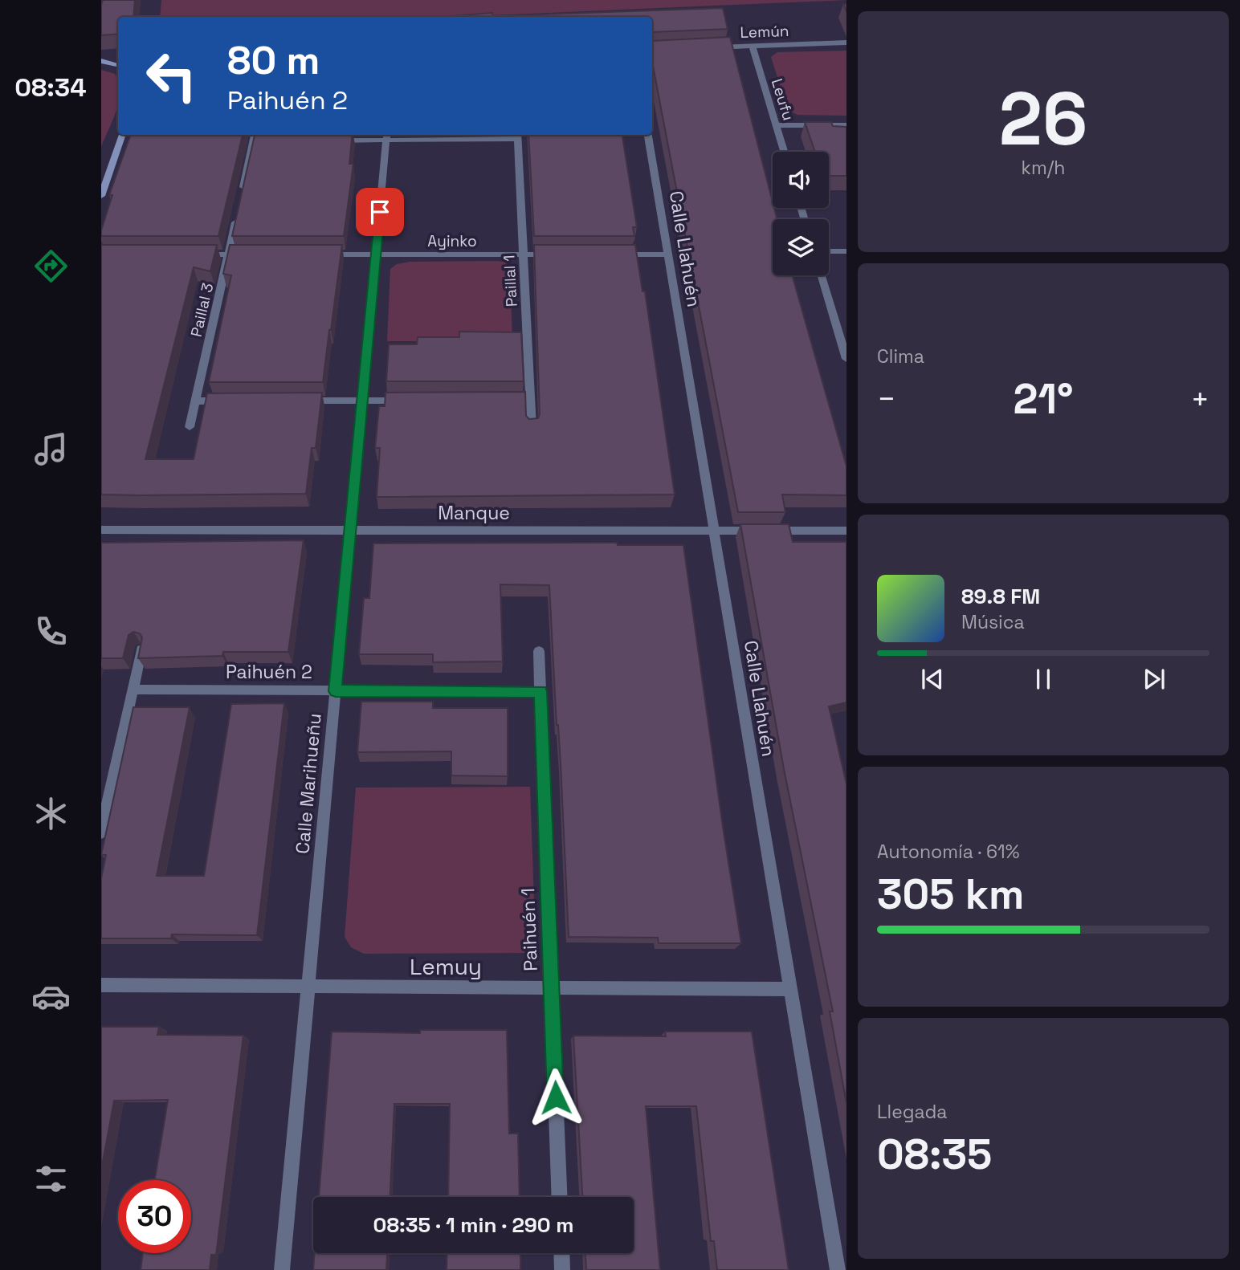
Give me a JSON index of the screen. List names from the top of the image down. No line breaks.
{"streets":{"street":["Lemún","Leufu","Ayinko","Calle Llahuén","Paillal 1","Paillal 3","Manque","Paihuén 2","Calle Marihueñu","Paihuén 1","Lemuy"]},"crossings":[["Lemún","Leufu"],["Ayinko","Paillal 1"],["Ayinko","Calle Marihueñu"],["Calle Llahuén","Manque"],["Calle Llahuén","Lemuy"],["Manque","Calle Marihueñu"],["Paihuén 2","Calle Marihueñu"],["Paihuén 2","Paihuén 1"],["Calle Marihueñu","Lemuy"],["Paihuén 1","Lemuy"]],"page":{"tabs":"08:34","tile":[["26","km/h"],"Clima",["Autonomía · 61%","305 km"],["Llegada","08:35"]],"turn":["80 m","Paihuén 2"],"heat":["−","21°","+"],"song":["89.8 FM","Música"],"limit":"30","trip":"08:35 · 1 min · 290 m"}}
